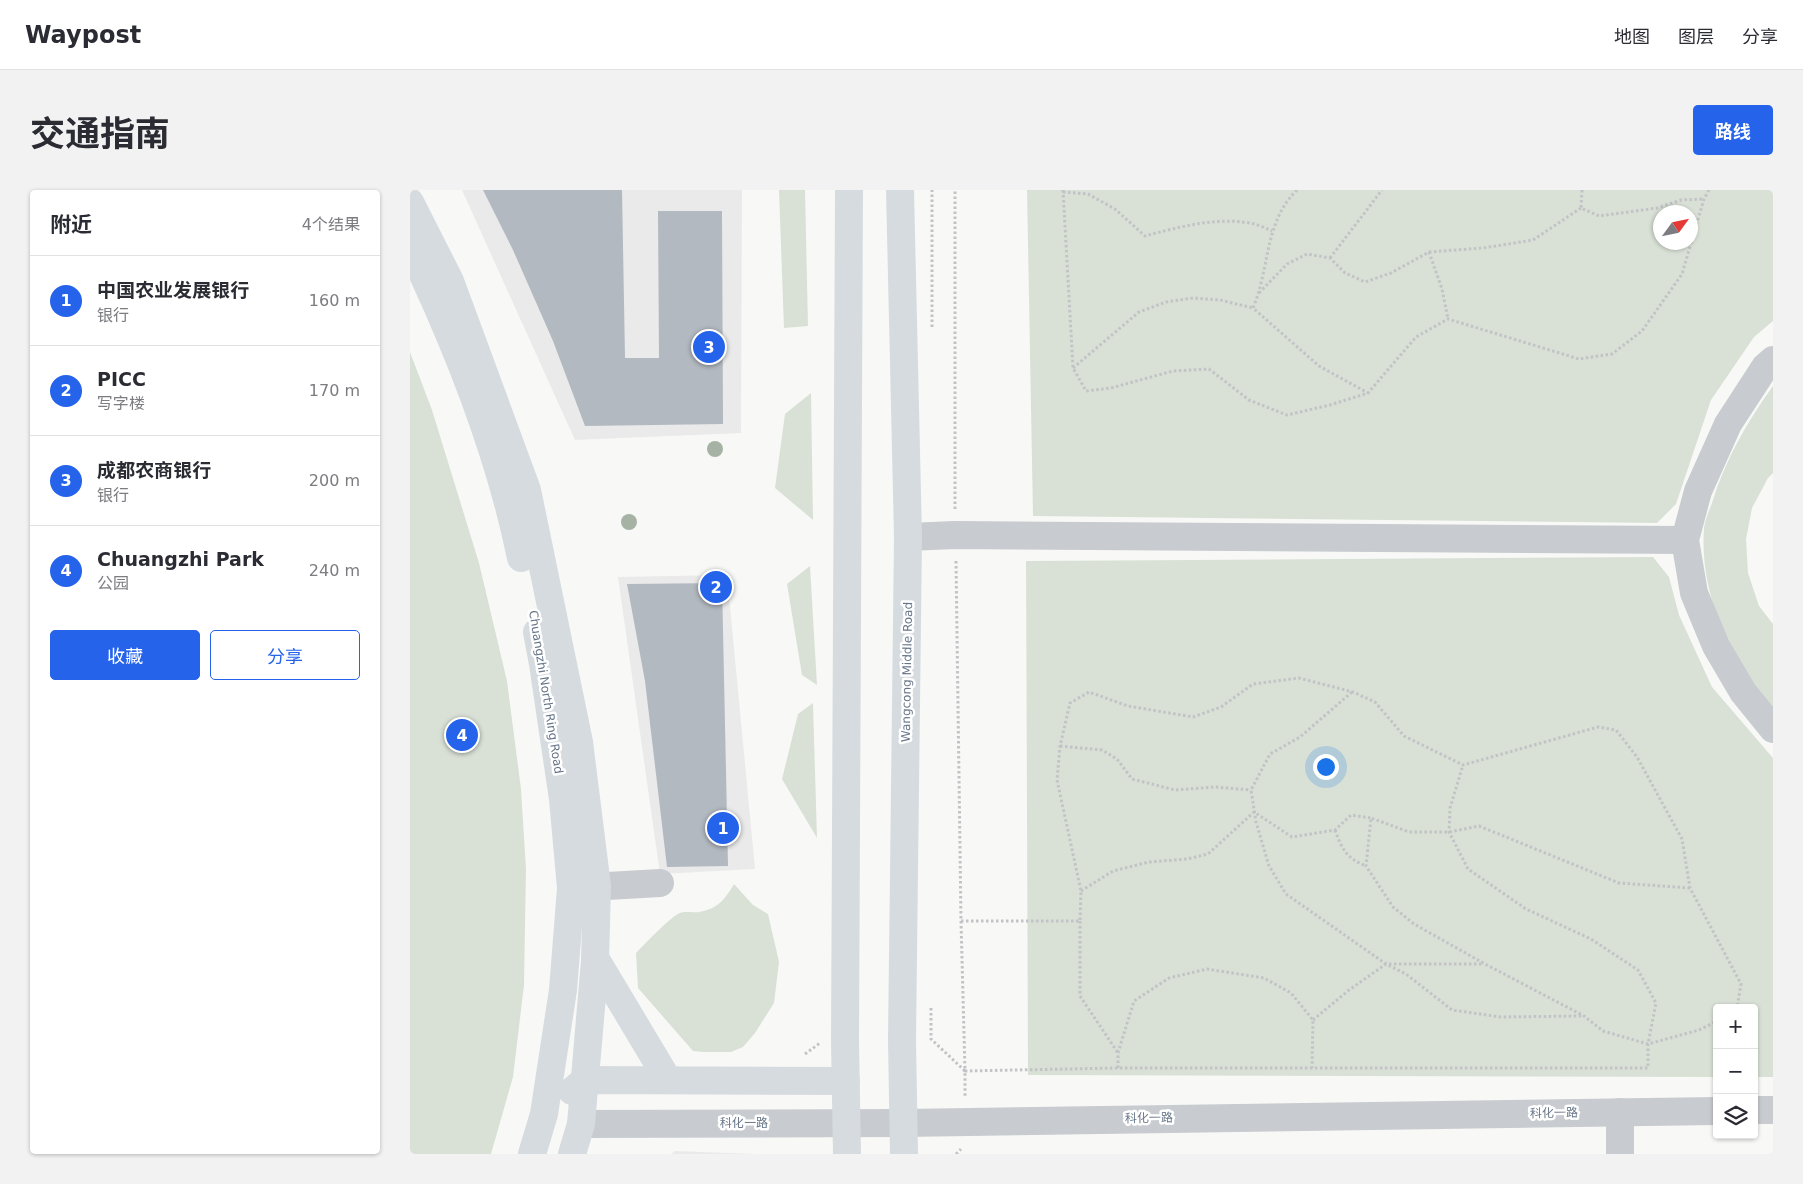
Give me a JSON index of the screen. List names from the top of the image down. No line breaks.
{"streets":{"main road":["Wangcong Middle Road","Chuangzhi North Ring Road"],"street":["科化一路"]},"crossings":[["Wangcong Middle Road","科化一路"]],"north":"top right","page":{"header":"Waypost","nav":["地图","图层","分享"],"title":"交通指南","buttons":["路线",["收藏","分享"]],"heading":["附近","4个结果"],"list":[{"mark":"1","name":"中国农业发展银行","note":"银行","value":"160 m"},{"mark":"2","name":"PICC","note":"写字楼","value":"170 m"},{"mark":"3","name":"成都农商银行","note":"银行","value":"200 m"},{"mark":"4","name":"Chuangzhi Park","note":"公园","value":"240 m"}],"pins":["3","2","4","1"],"map_buttons":["+","−"]}}
